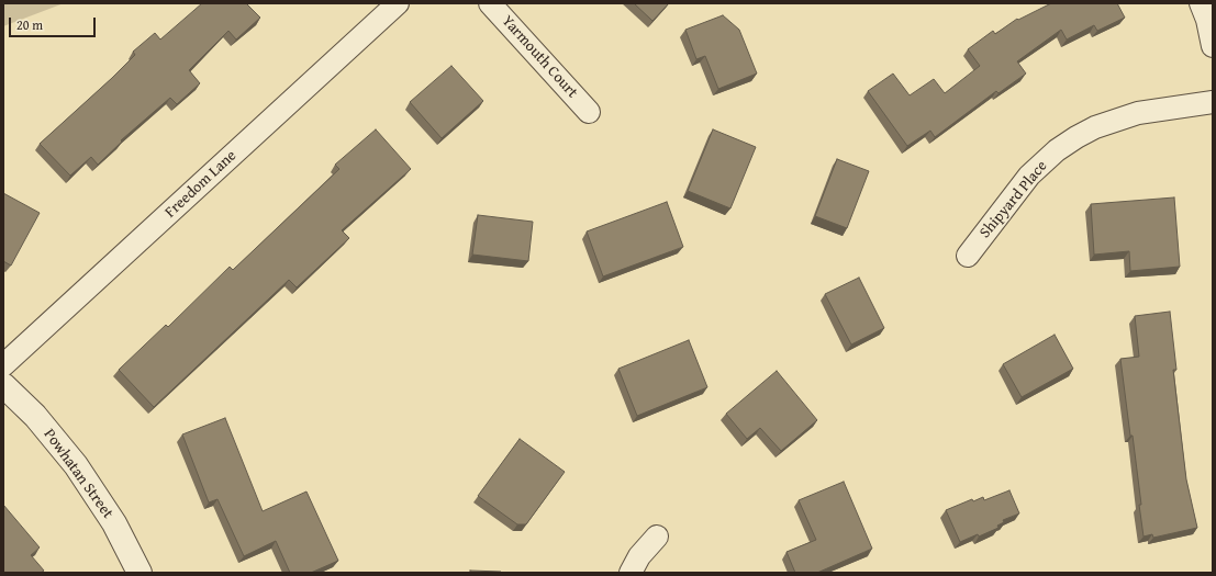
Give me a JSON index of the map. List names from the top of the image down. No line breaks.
{"streets":{"street":["Yarmouth Court","Freedom Lane","Shipyard Place","Powhatan Street"]},"scale_bar":"20 m"}
